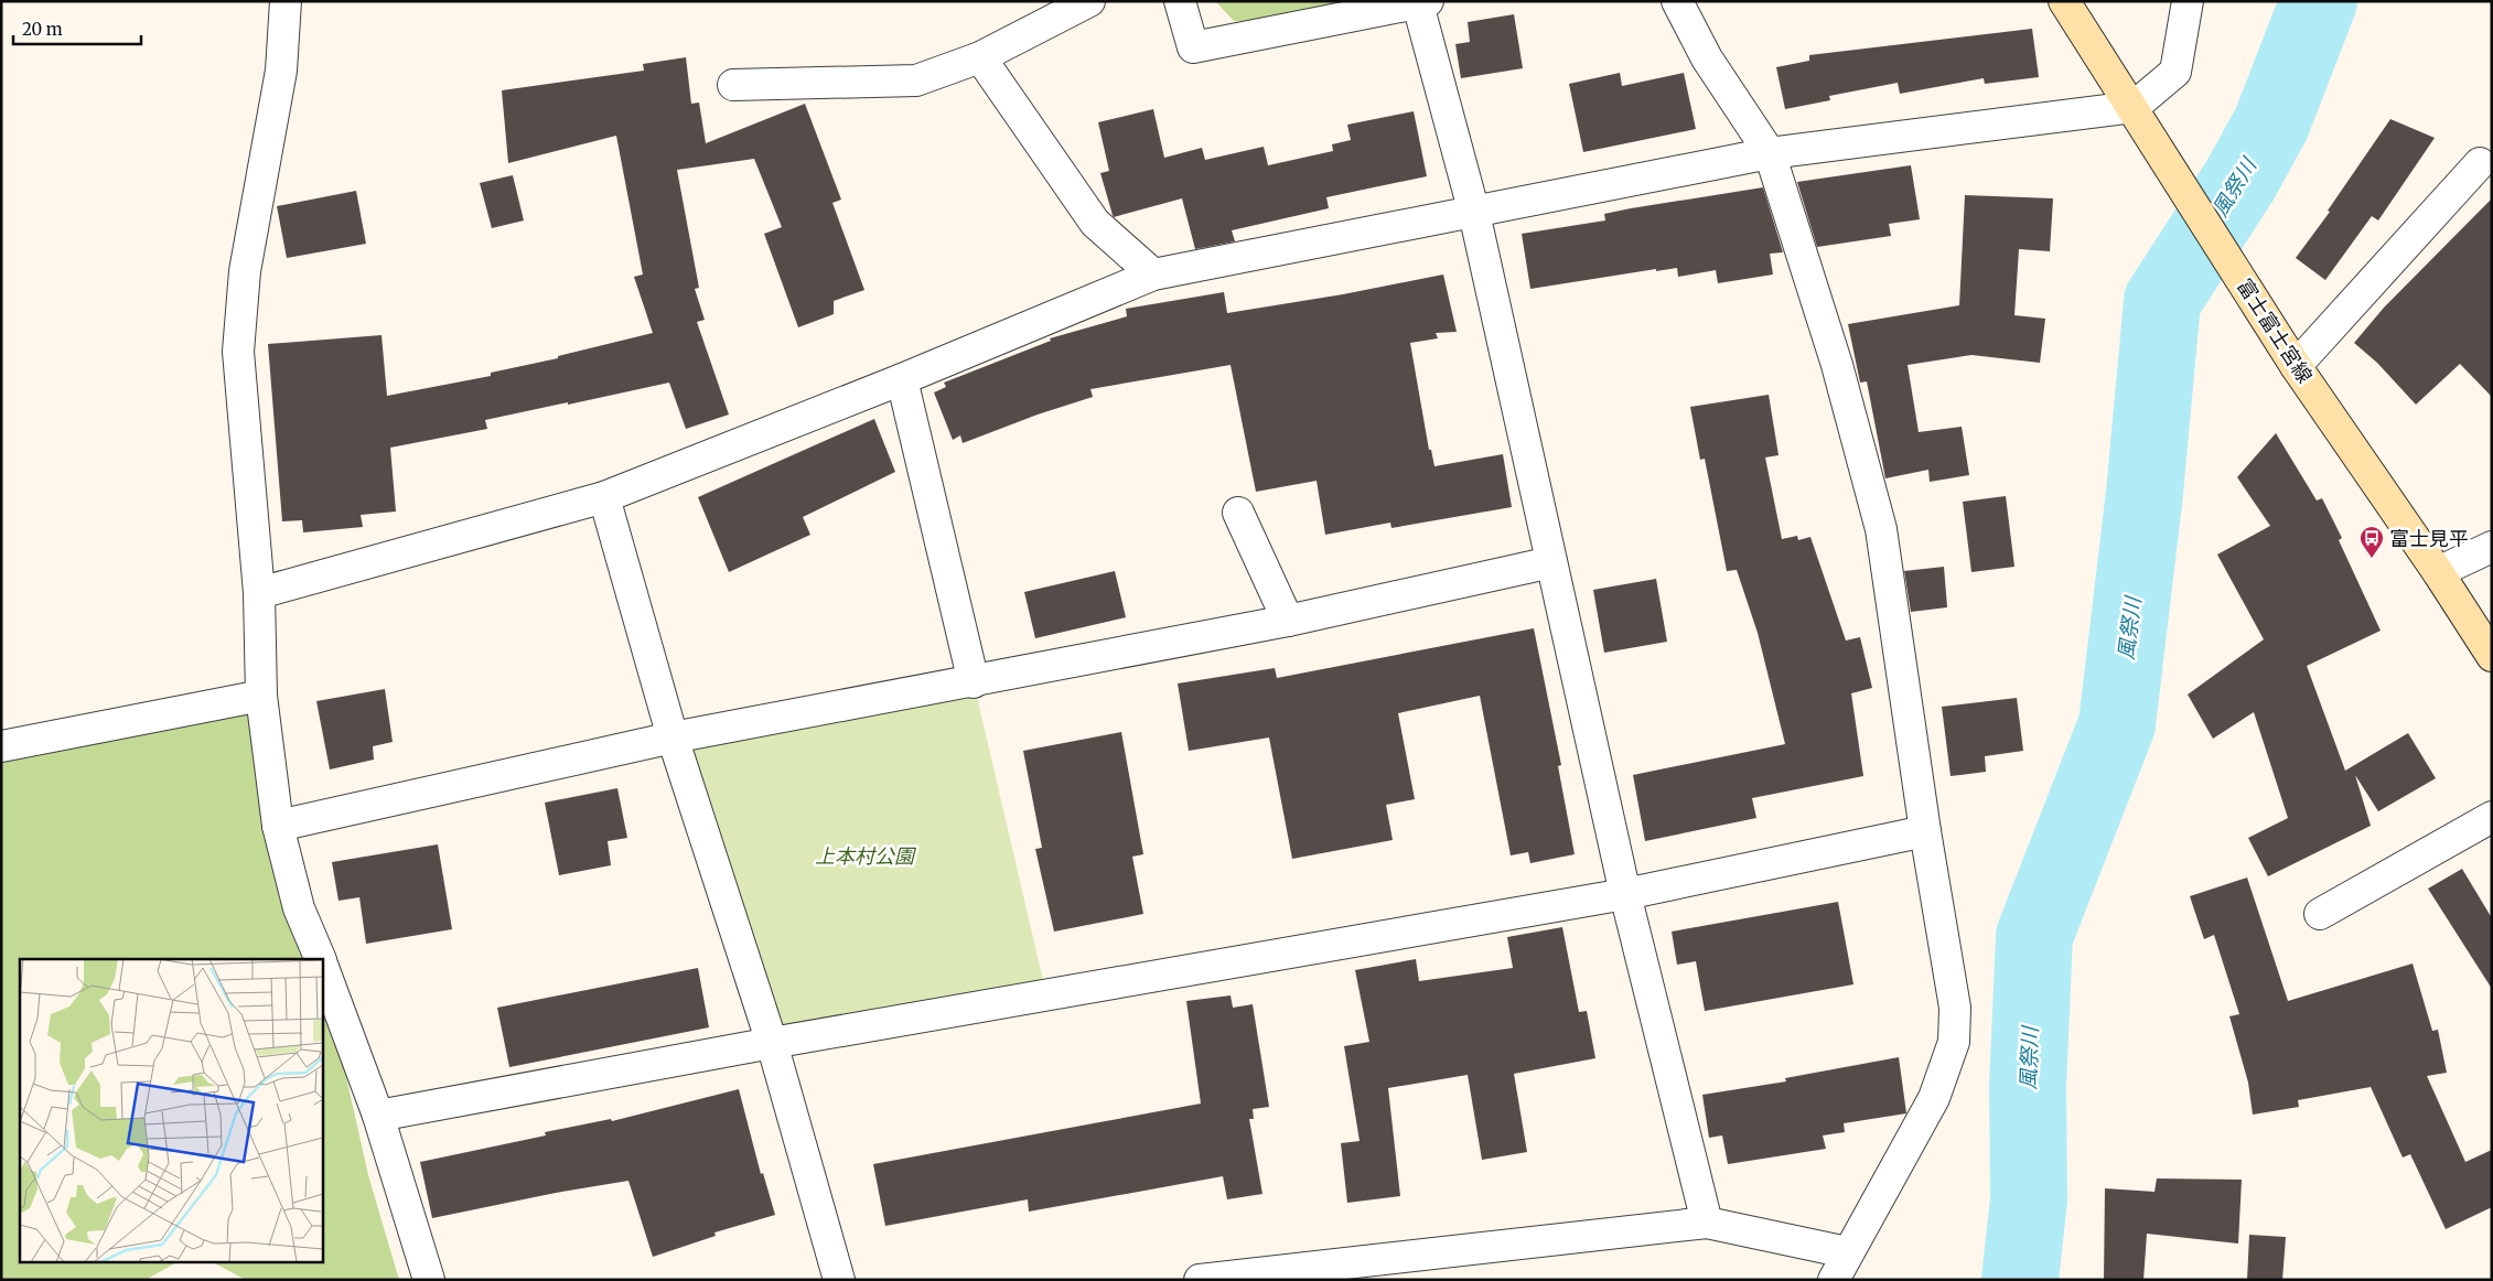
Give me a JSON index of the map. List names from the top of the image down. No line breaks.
{"streets":{"main road":["富士富士宮線"]},"water":["風祭川"],"parks":["上本村公園"],"places":{"bus stop":["富士見平"]},"scale_bar":"20 m"}
